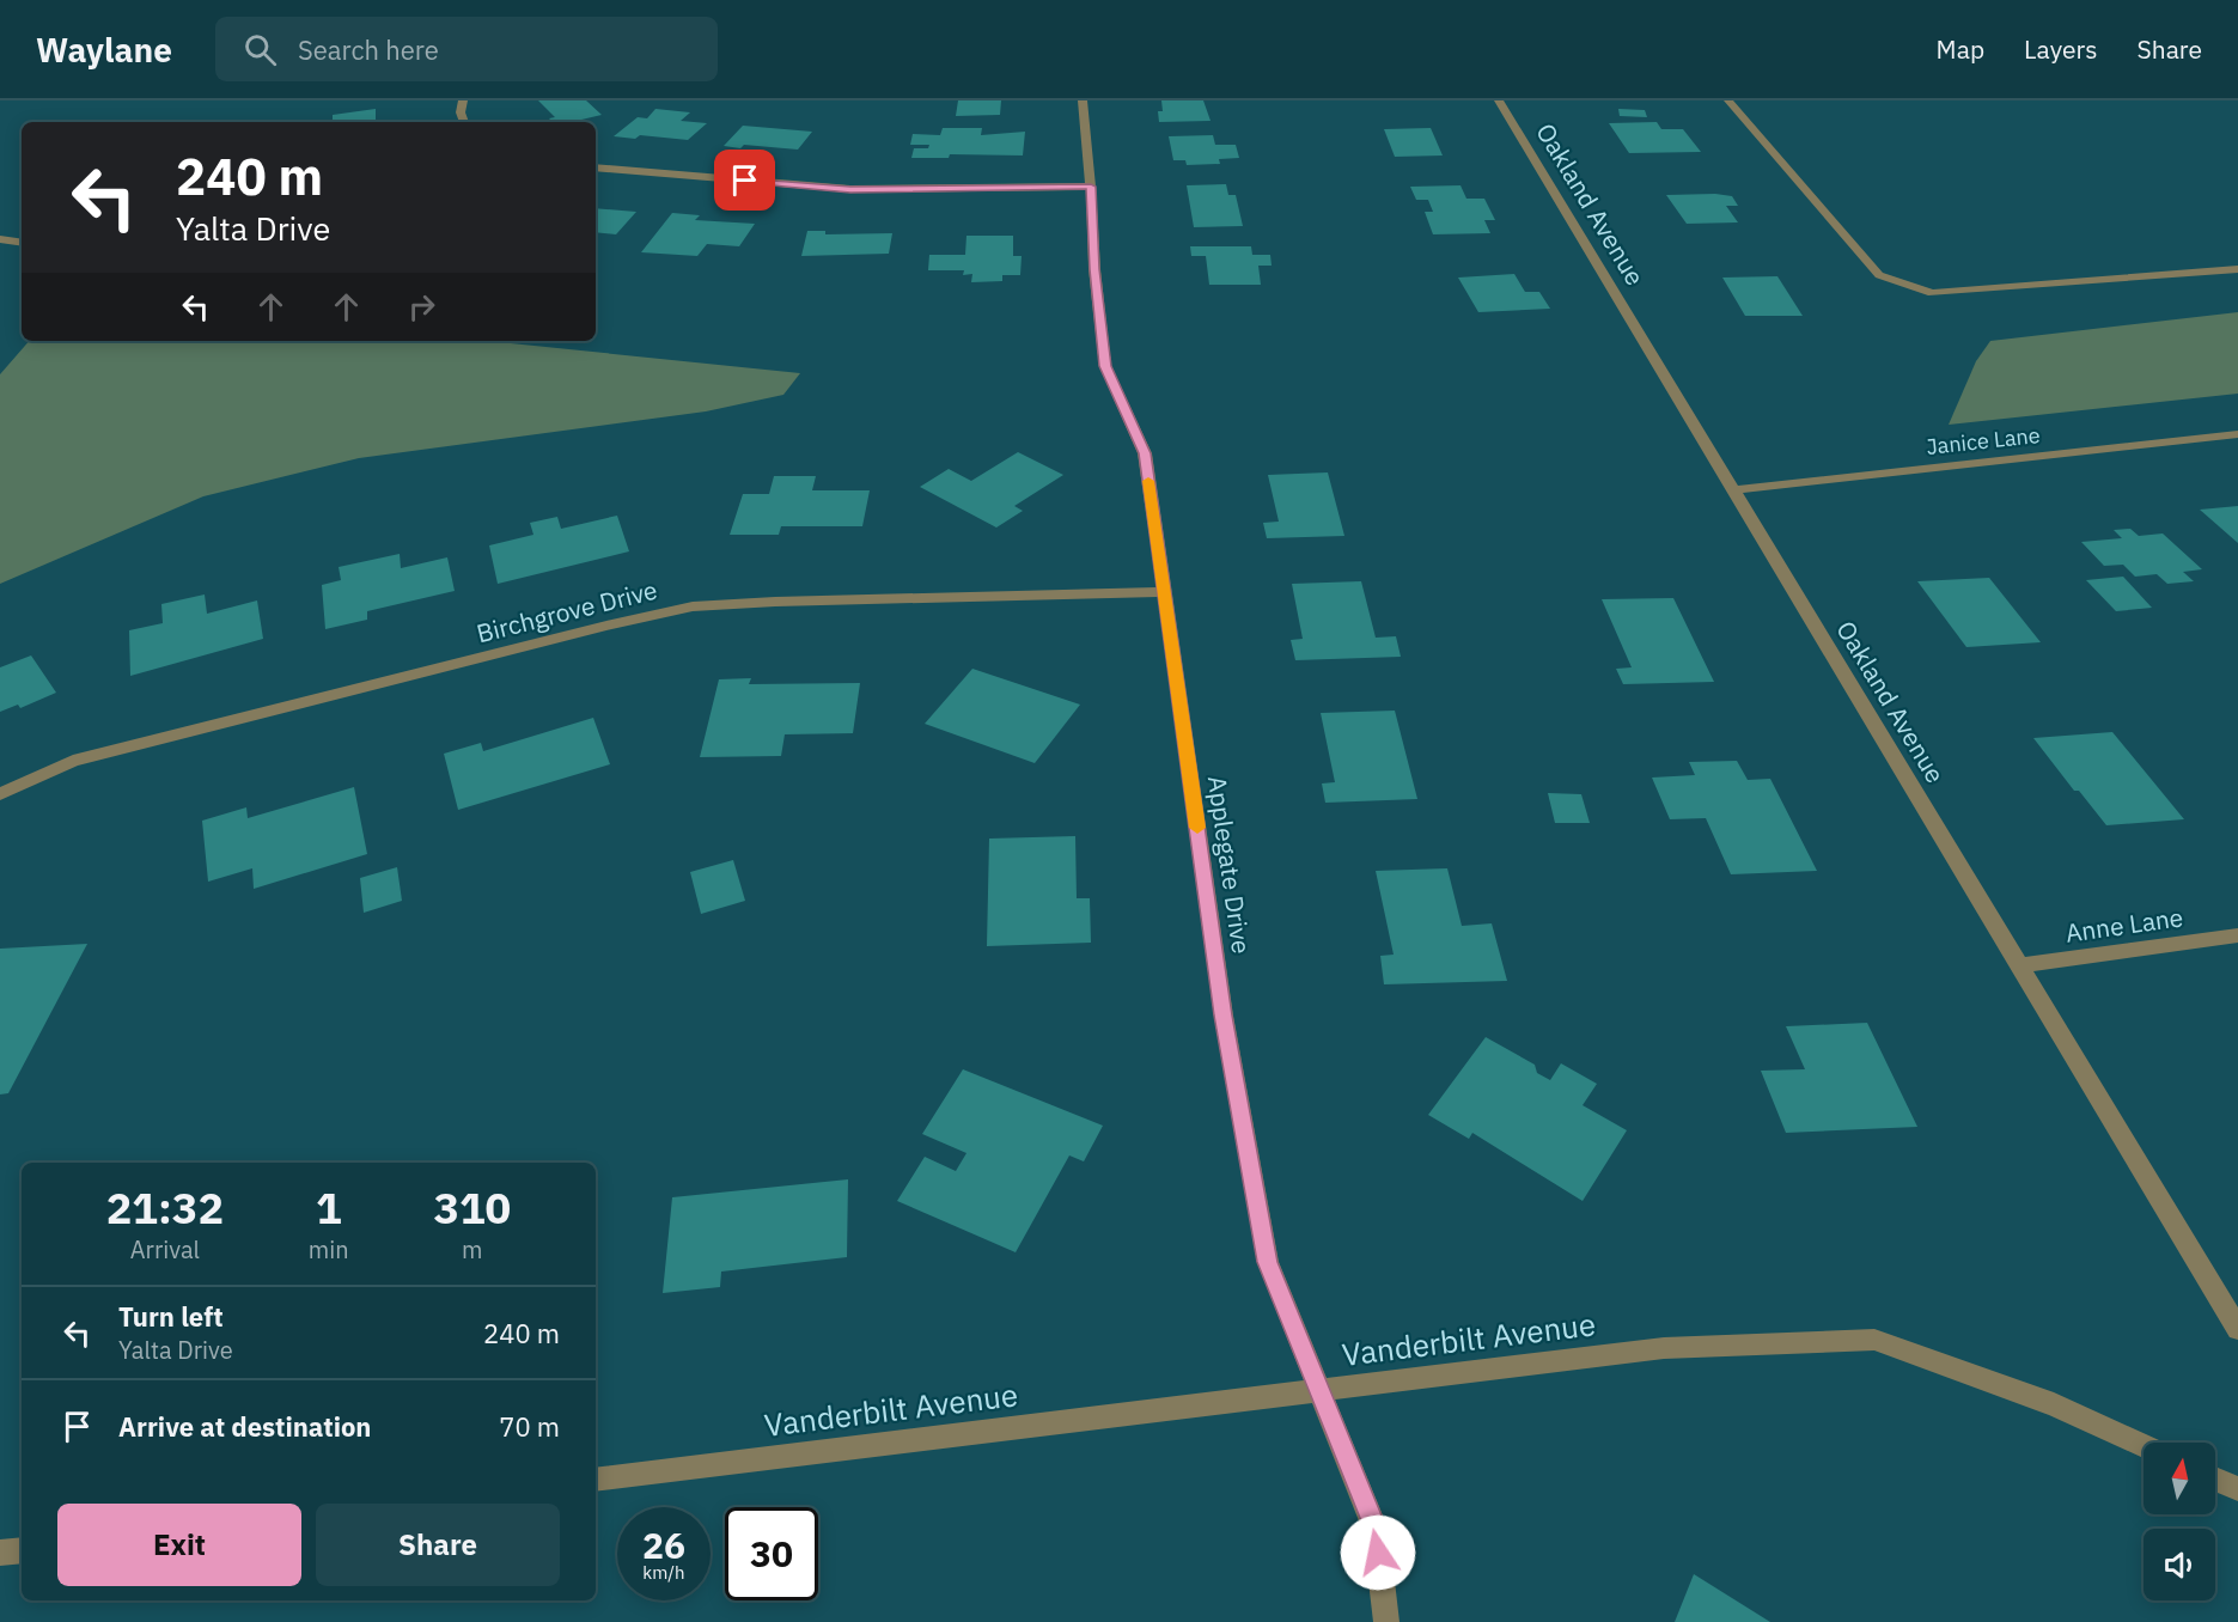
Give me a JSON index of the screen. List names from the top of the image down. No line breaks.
{"streets":{"street":["Oakland Avenue","Janice Lane","Birchgrove Drive","Applegate Drive","Anne Lane","Vanderbilt Avenue"]},"crossings":[["Oakland Avenue","Janice Lane"],["Oakland Avenue","Anne Lane"],["Birchgrove Drive","Applegate Drive"],["Applegate Drive","Vanderbilt Avenue"]],"north":"top","page":{"header":"Waylane","search":"Search here","nav":["Map","Layers","Share"],"turn":["240 m","Yalta Drive"],"eta":["21:32","Arrival","1","min","310","m"],"list":[{"name":"Turn left","note":"Yalta Drive","value":"240 m"},{"name":"Arrive at destination","value":"70 m"}],"buttons":["Exit","Share"],"speed":"26 km/h","limit":"30"}}
